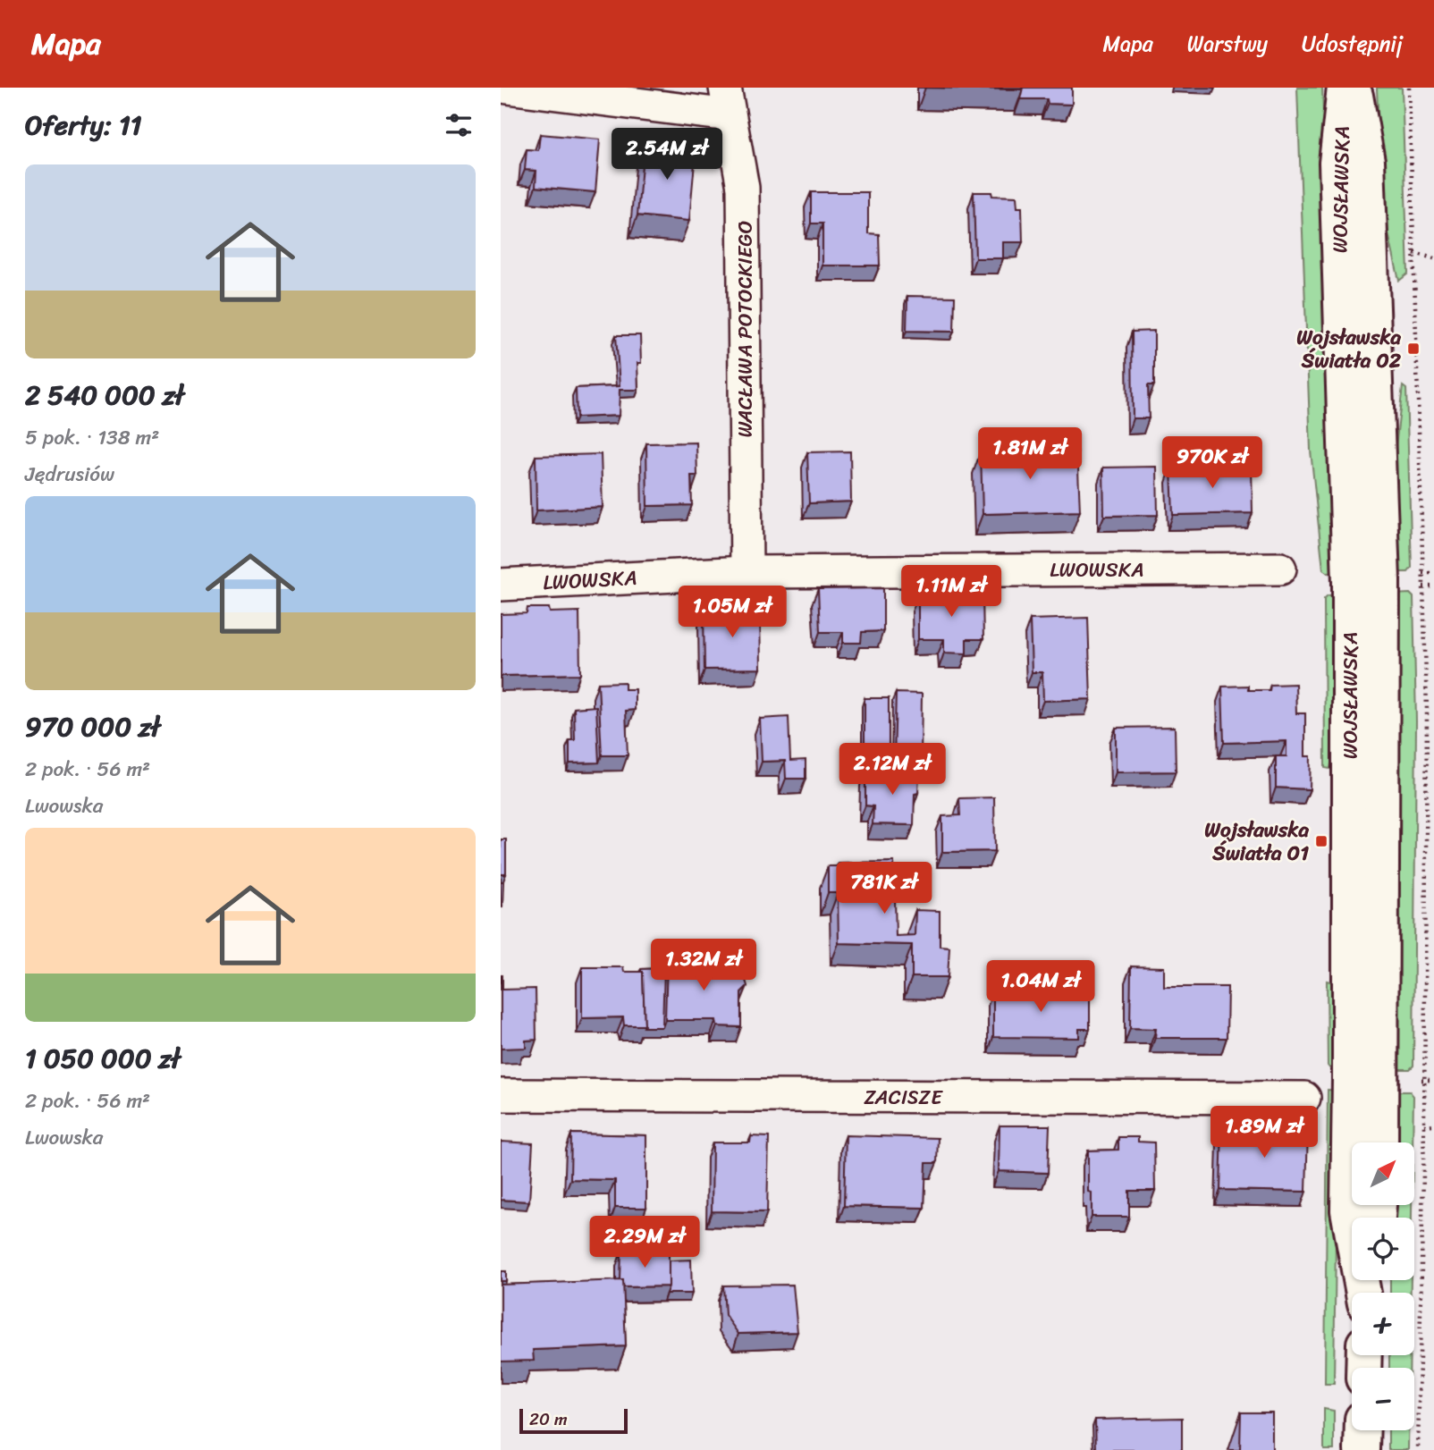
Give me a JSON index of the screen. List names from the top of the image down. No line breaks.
{"streets":{"street":["WOJSŁAWSKA","WACŁAWA POTOCKIEGO","LWOWSKA","ZACISZE"]},"crossings":[["WACŁAWA POTOCKIEGO","LWOWSKA"]],"places":{"transit":["Wojsławska Światła 02","Wojsławska Światła 01"]},"scale_bar":"20 m","north":"top right","page":{"header":"Mapa","nav":["Mapa","Warstwy","Udostępnij"],"heading":"Oferty: 11","price":["2.54M zł","1.81M zł","970K zł","1.11M zł","1.05M zł","2.12M zł","781K zł","1.32M zł","1.04M zł","1.89M zł","2.29M zł"],"list":[{"name":"2 540 000 zł","note":"5 pok. · 138 m² · Jędrusiów"},{"name":"970 000 zł","note":"2 pok. · 56 m² · Lwowska"},{"name":"1 050 000 zł","note":"2 pok. · 56 m² · Lwowska"}],"map_buttons":["+","−"],"scale":"20 m"}}
